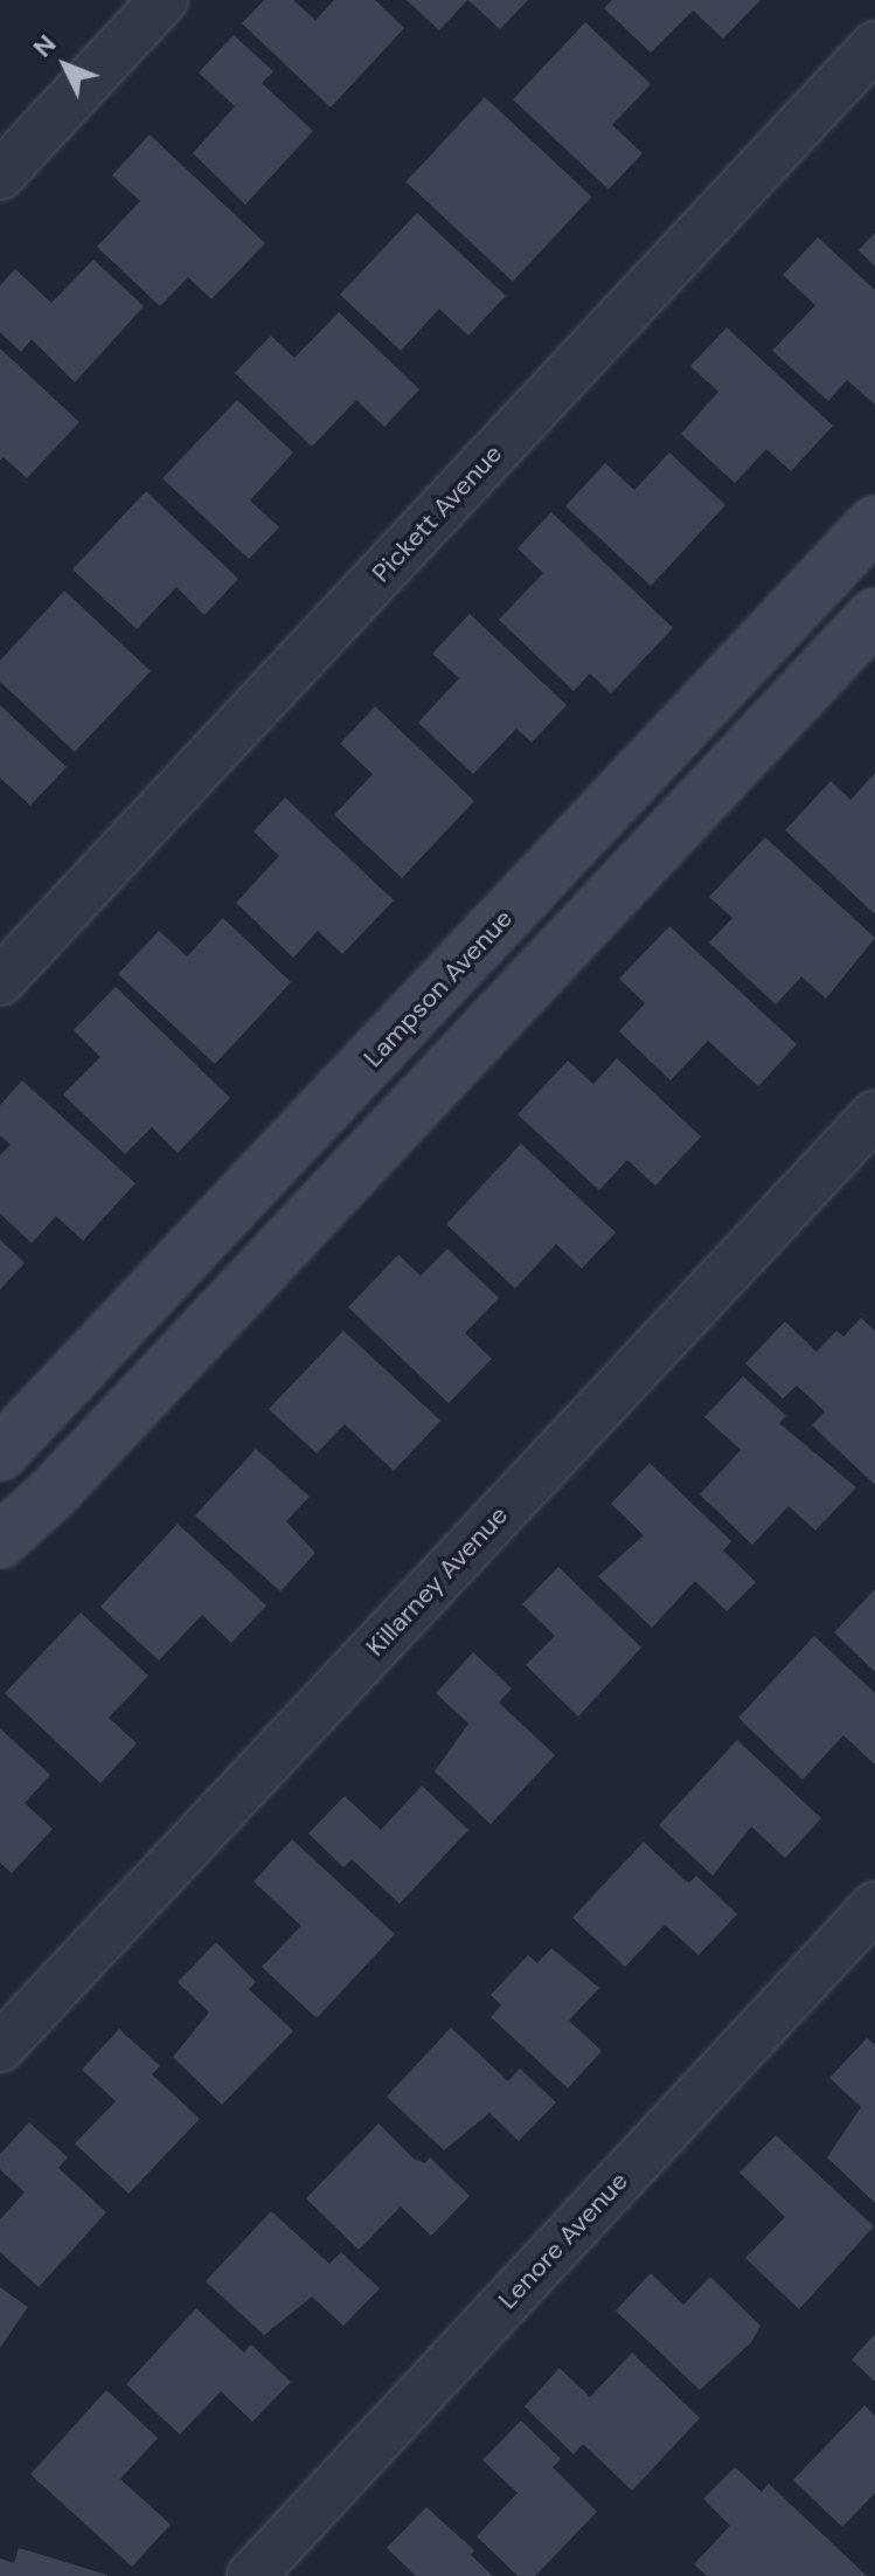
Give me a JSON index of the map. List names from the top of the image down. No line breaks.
{"streets":{"main road":["Lampson Avenue"],"street":["Pickett Avenue","Killarney Avenue","Lenore Avenue"]},"north":"top left"}
